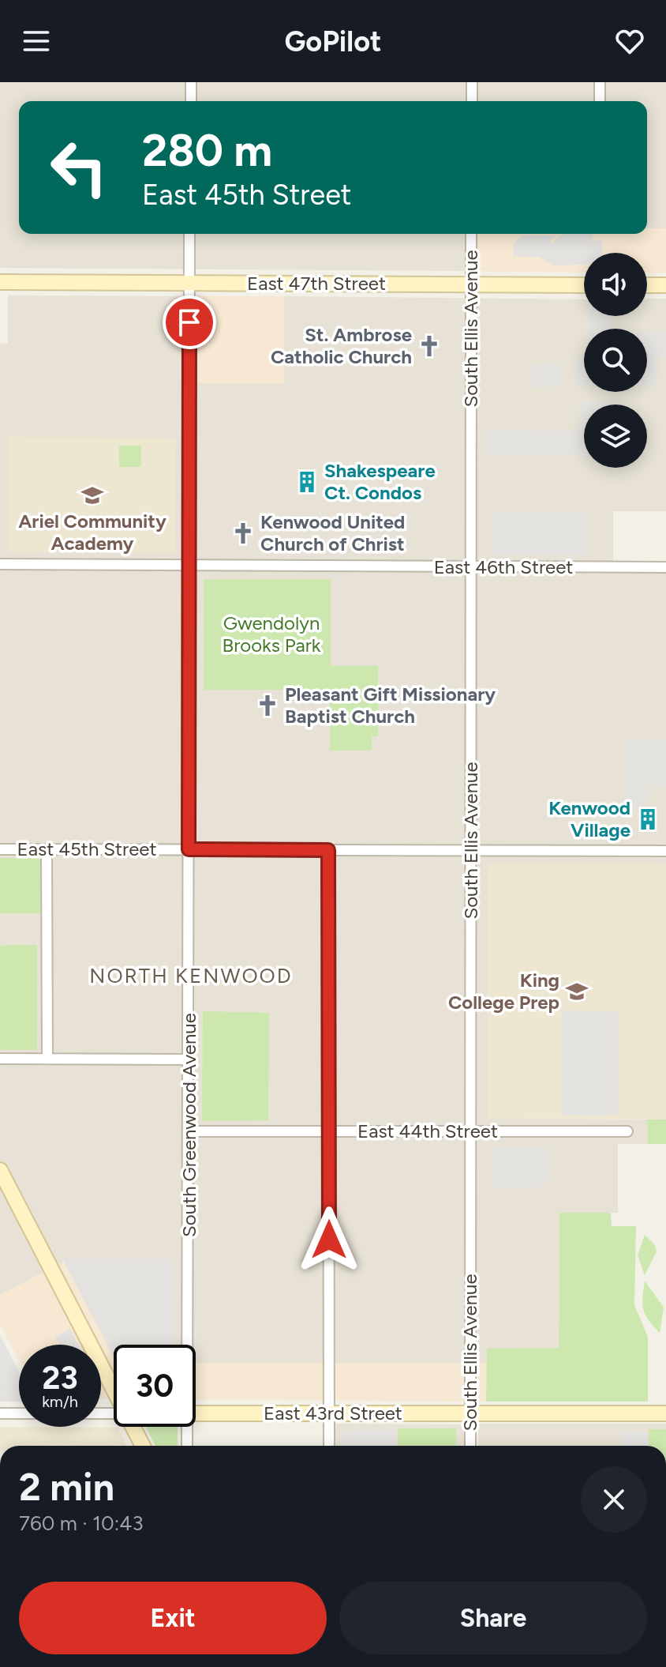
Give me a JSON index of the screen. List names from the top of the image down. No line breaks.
{"streets":{"street":["East 47th Street","South Ellis Avenue","East 46th Street","East 45th Street","South Greenwood Avenue","East 44th Street","East 43rd Street"]},"crossings":[["East 47th Street","South Ellis Avenue"],["East 47th Street","South Greenwood Avenue"],["South Ellis Avenue","East 46th Street"],["South Ellis Avenue","East 45th Street"],["South Ellis Avenue","East 44th Street"],["South Ellis Avenue","East 43rd Street"],["East 46th Street","South Greenwood Avenue"],["East 45th Street","South Greenwood Avenue"],["South Greenwood Avenue","East 44th Street"]],"districts":["NORTH KENWOOD"],"parks":["Gwendolyn Brooks Park"],"places":{"church":["St. Ambrose Catholic Church","Kenwood United Church of Christ","Pleasant Gift Missionary Baptist Church"],"building":["Shakespeare Ct. Condos","Kenwood Village"],"school or university":["Ariel Community Academy","King College Prep"]},"page":{"header":"GoPilot","turn":["280 m","East 45th Street"],"speed":"23 km/h","limit":"30","heading":["2 min","760 m · 10:43"],"buttons":["Exit","Share"]}}
